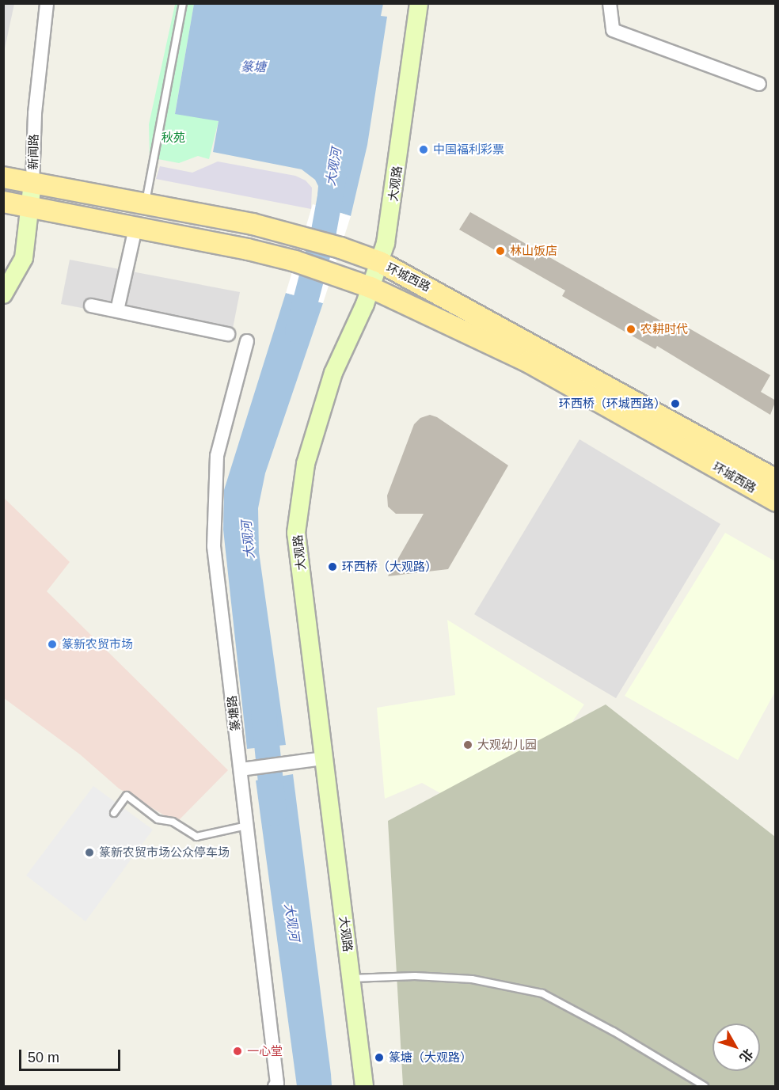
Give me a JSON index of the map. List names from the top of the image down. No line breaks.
{"streets":{"main road":["新闻路","大观路","环城西路"],"street":["篆塘路"]},"crossings":[["新闻路","环城西路"],["大观路","环城西路"]],"water":["篆塘","大观河"],"parks":["秋苑"],"places":["中国福利彩票","林山饭店","农耕时代","环西桥（环城西路）","环西桥（大观路）","篆新农贸市场","大观幼儿园","篆新农贸市场公众停车场","一心堂","篆塘（大观路）"],"scale_bar":"50 m","north":"bottom right"}
